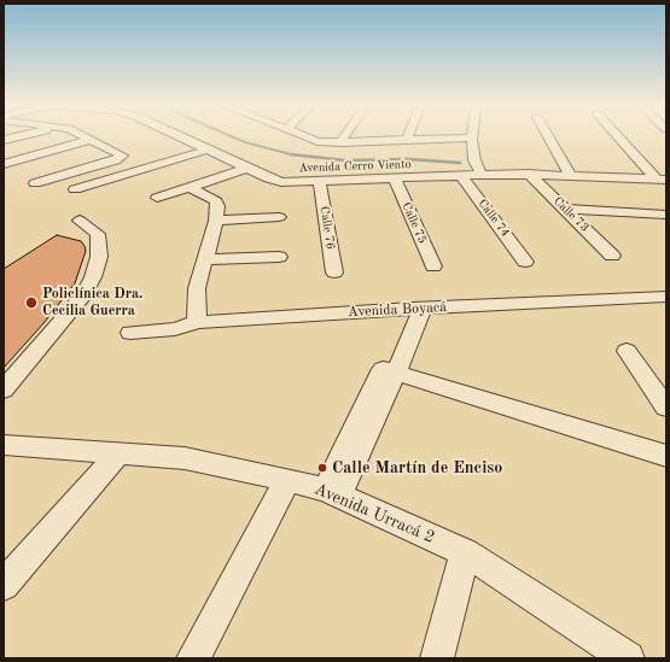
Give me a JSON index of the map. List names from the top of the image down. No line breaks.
{"streets":{"street":["Avenida Cerro Viento","Calle 73","Calle 74","Calle 75","Calle 76","Avenida Boyacá","Avenida Urracá 2"]},"crossings":[["Avenida Cerro Viento","Calle 73"],["Avenida Cerro Viento","Calle 74"],["Avenida Cerro Viento","Calle 75"],["Avenida Cerro Viento","Calle 76"]],"places":["Policlínica Dra. Cecilia Guerra","Calle Martín de Enciso"]}
